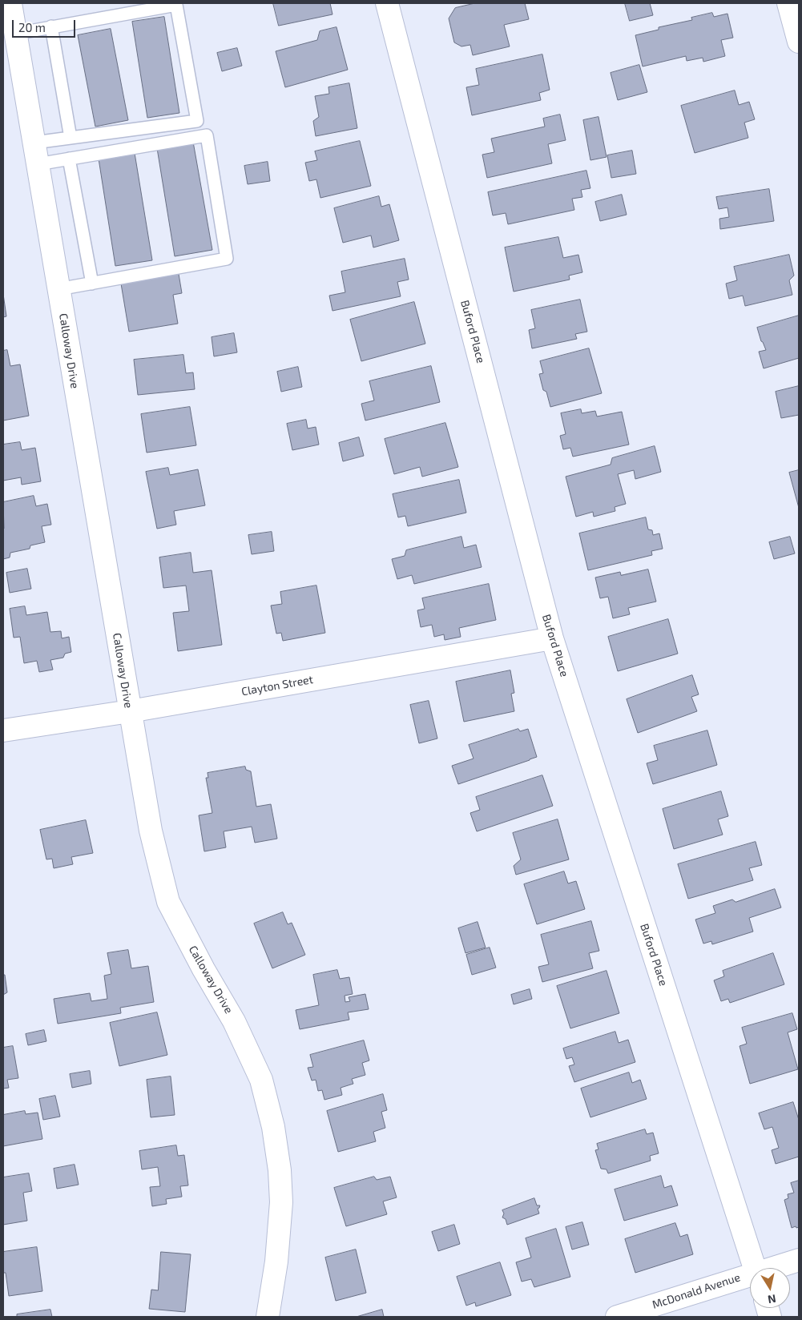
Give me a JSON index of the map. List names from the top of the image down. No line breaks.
{"streets":{"street":["Buford Place","Calloway Drive","Clayton Street","McDonald Avenue"]},"crossings":[["Buford Place","Clayton Street"],["Calloway Drive","Clayton Street"]],"scale_bar":"20 m","north":"bottom"}
